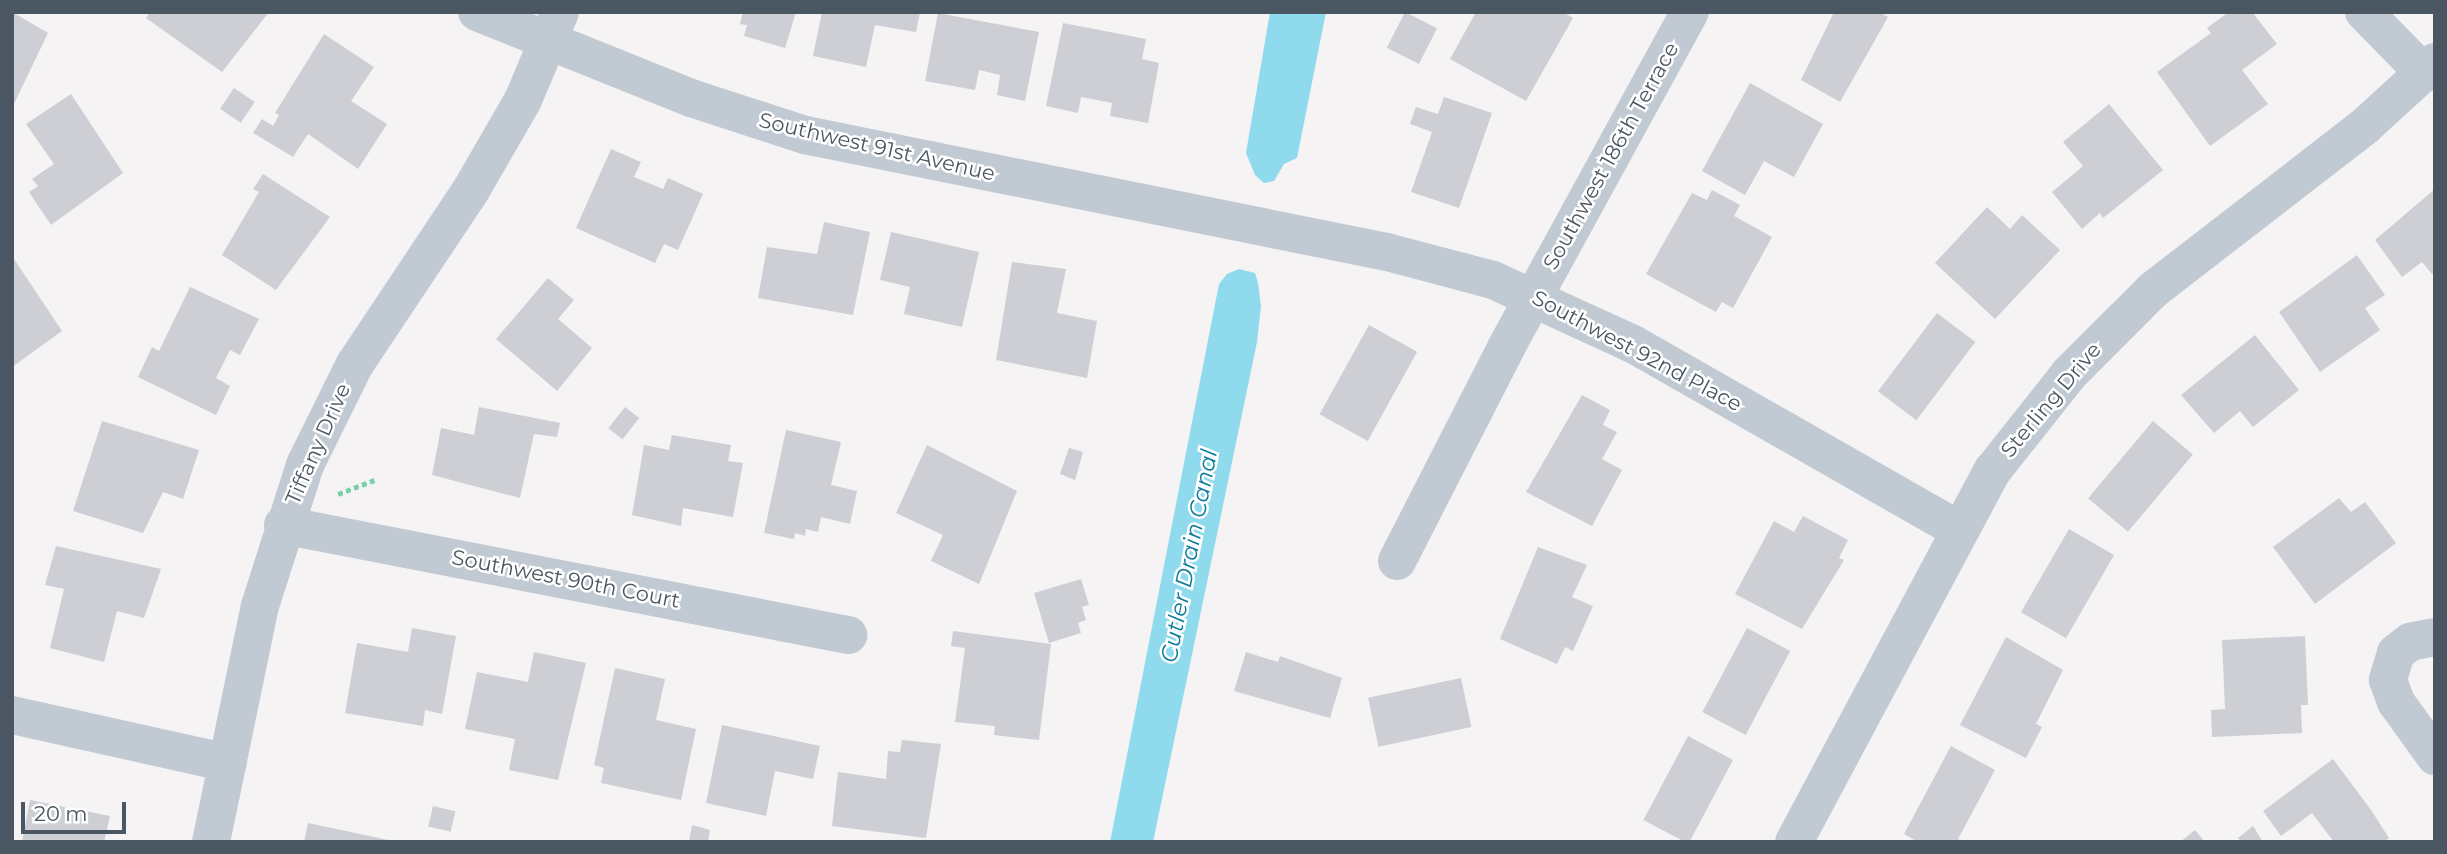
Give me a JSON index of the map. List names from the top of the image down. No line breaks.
{"streets":{"street":["Southwest 91st Avenue","Southwest 186th Terrace","Southwest 92nd Place","Sterling Drive","Tiffany Drive","Southwest 90th Court"]},"crossings":[["Southwest 91st Avenue","Southwest 92nd Place"],["Southwest 91st Avenue","Tiffany Drive"],["Southwest 186th Terrace","Southwest 92nd Place"],["Southwest 92nd Place","Sterling Drive"],["Tiffany Drive","Southwest 90th Court"]],"water":["Cutler Drain Canal"],"scale_bar":"20 m"}
